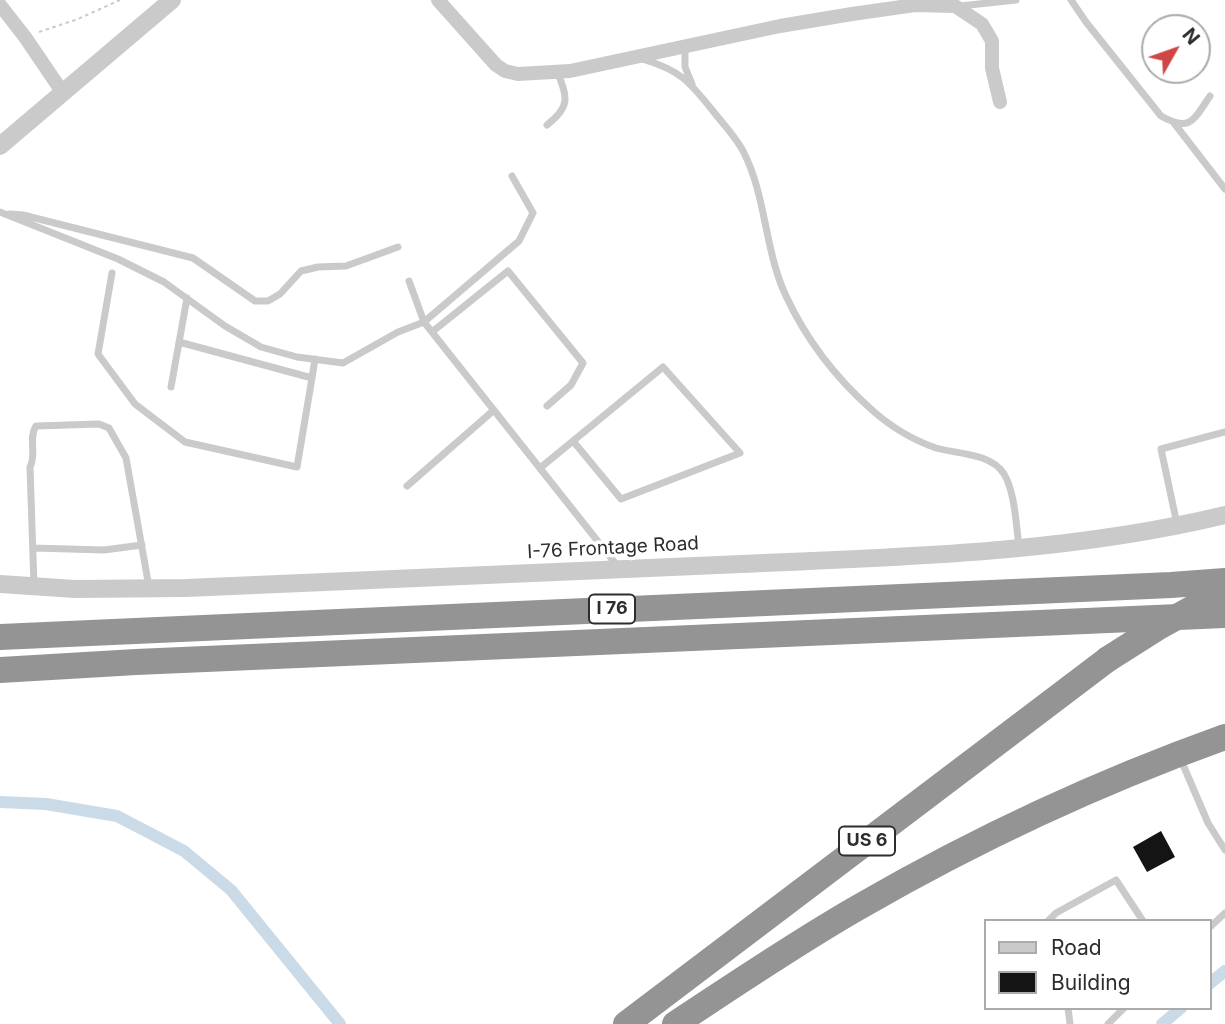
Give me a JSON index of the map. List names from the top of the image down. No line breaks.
{"streets":{"highway":["I 76","US 6"],"street":["I-76 Frontage Road"]},"legend":["Road","Building"],"north":"top right"}
